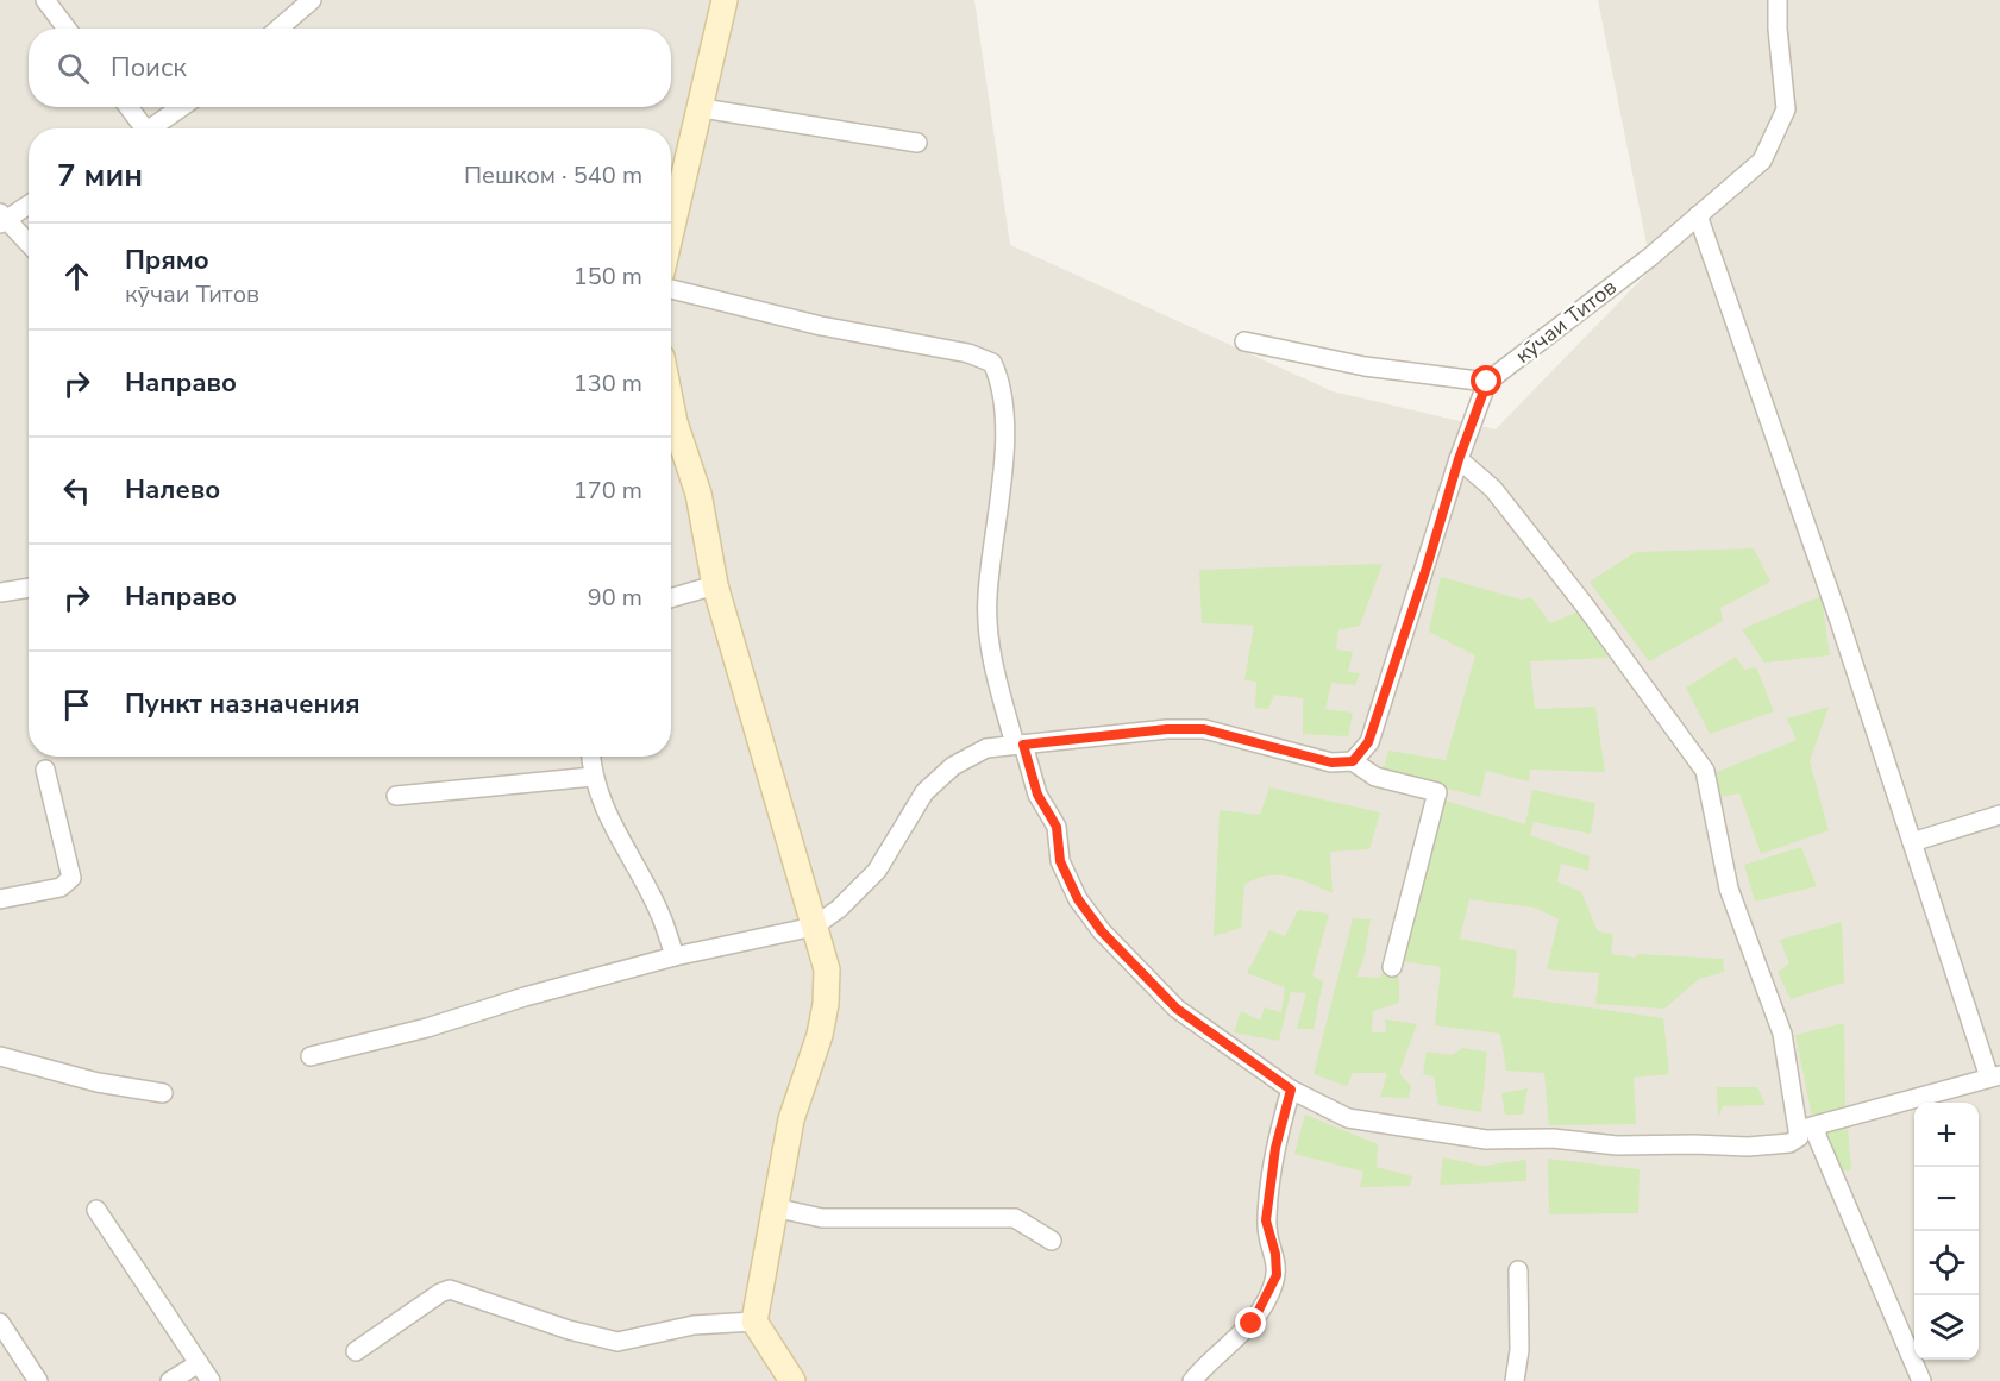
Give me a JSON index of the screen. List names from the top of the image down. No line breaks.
{"streets":{"street":["кӯчаи Титов"]},"page":{"search":"Поиск","heading":["7 мин","Пешком · 540 m"],"list":[["Прямо","кӯчаи Титов","150 m"],["Направо","130 m"],["Налево","170 m"],["Направо","90 m"],"Пункт назначения"],"map_buttons":["+","−"]}}
